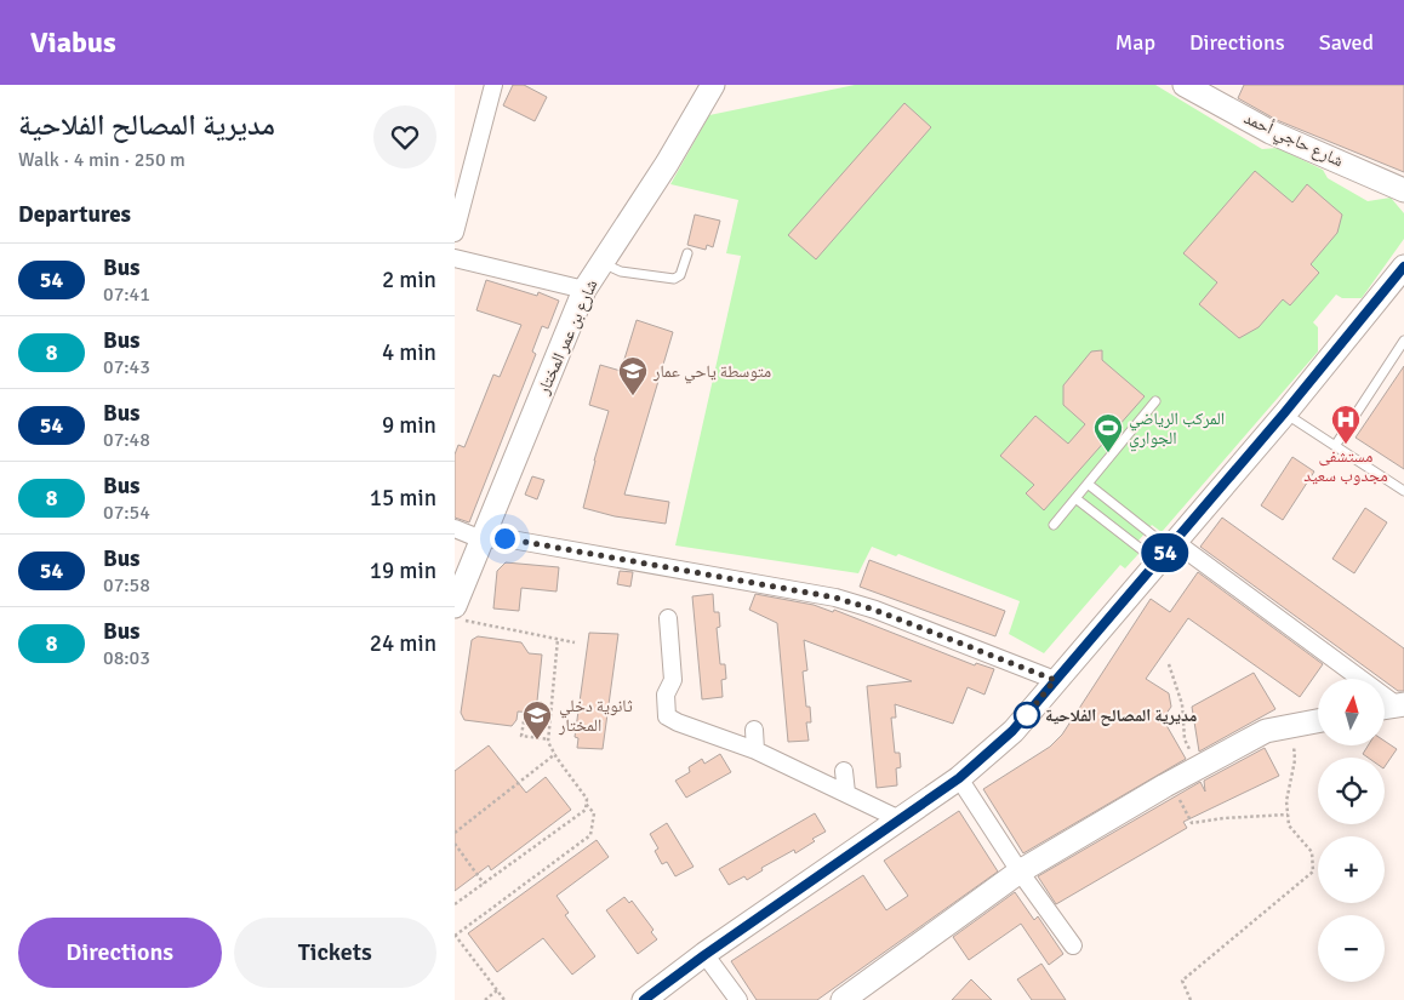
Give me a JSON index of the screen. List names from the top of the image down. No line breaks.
{"streets":{"street":["شارع حاجي أحمد","شارع بن عمر المختار"]},"places":{"school or university":["متوسطة ياحي عمار","ثانوية دخلي المختار"],"hospital":["مستشفى مجدوب سعيد"],"sports":["المركب الرياضي الجواري"],"other":["مديرية المصالح الفلاحية"]},"lines":["bus line 54"],"north":"top","page":{"header":"Viabus","nav":["Map","Directions","Saved"],"heading":[["مديرية المصالح الفلاحية","Walk · 4 min · 250 m"],"Departures"],"on_map":"54","list":[{"mark":"54","name":"Bus","note":"07:41","value":"2 min"},{"mark":"8","name":"Bus","note":"07:43","value":"4 min"},{"mark":"54","name":"Bus","note":"07:48","value":"9 min"},{"mark":"8","name":"Bus","note":"07:54","value":"15 min"},{"mark":"54","name":"Bus","note":"07:58","value":"19 min"},{"mark":"8","name":"Bus","note":"08:03","value":"24 min"}],"map_buttons":["+","−"],"buttons":["Directions","Tickets"]}}
